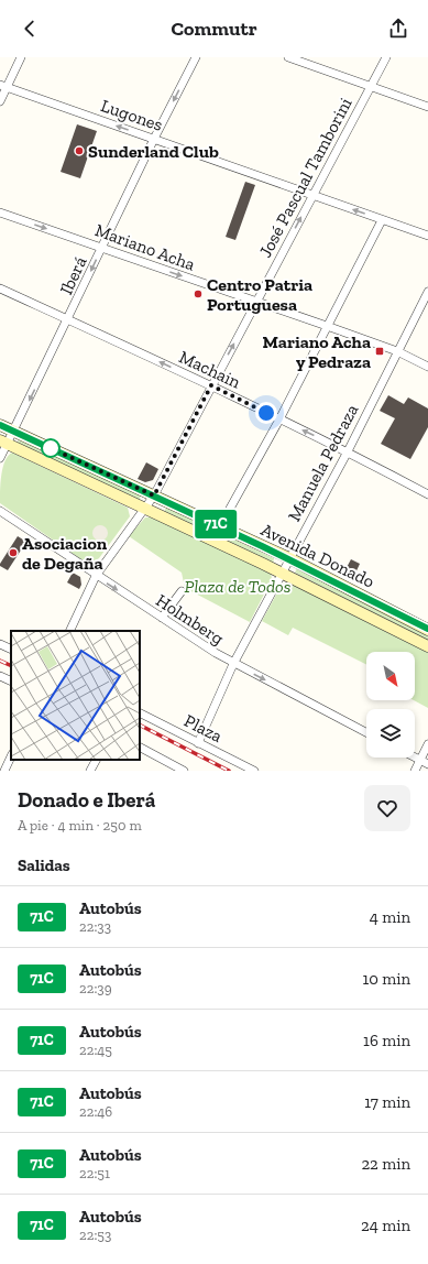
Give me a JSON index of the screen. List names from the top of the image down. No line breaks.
{"streets":{"main road":["Avenida Donado"],"street":["Lugones","José Pascual Tamborini","Mariano Acha","Iberá","Machain","Manuela Pedraza","Holmberg","Plaza"]},"crossings":[["Lugones","José Pascual Tamborini"],["Lugones","Iberá"],["José Pascual Tamborini","Mariano Acha"],["José Pascual Tamborini","Machain"],["José Pascual Tamborini","Avenida Donado"],["José Pascual Tamborini","Holmberg"],["Mariano Acha","Iberá"],["Mariano Acha","Manuela Pedraza"],["Iberá","Machain"],["Iberá","Avenida Donado"],["Machain","Manuela Pedraza"],["Manuela Pedraza","Avenida Donado"],["Manuela Pedraza","Holmberg"],["Manuela Pedraza","Plaza"]],"one_way":["Lugones","Mariano Acha","Iberá","Machain","Holmberg"],"parks":["Plaza de Todos"],"places":{"other":["Sunderland Club","Centro Patria Portuguesa","Asociacion de Degaña"],"transit":["Mariano Acha y Pedraza"]},"lines":["bus line 71C"],"north":"bottom right","page":{"header":"Commutr","on_map":"71C","heading":[["Donado e Iberá","A pie · 4 min · 250 m"],"Salidas"],"list":[{"mark":"71C","name":"Autobús","note":"22:33","value":"4 min"},{"mark":"71C","name":"Autobús","note":"22:39","value":"10 min"},{"mark":"71C","name":"Autobús","note":"22:45","value":"16 min"},{"mark":"71C","name":"Autobús","note":"22:46","value":"17 min"},{"mark":"71C","name":"Autobús","note":"22:51","value":"22 min"},{"mark":"71C","name":"Autobús","note":"22:53","value":"24 min"}]}}
